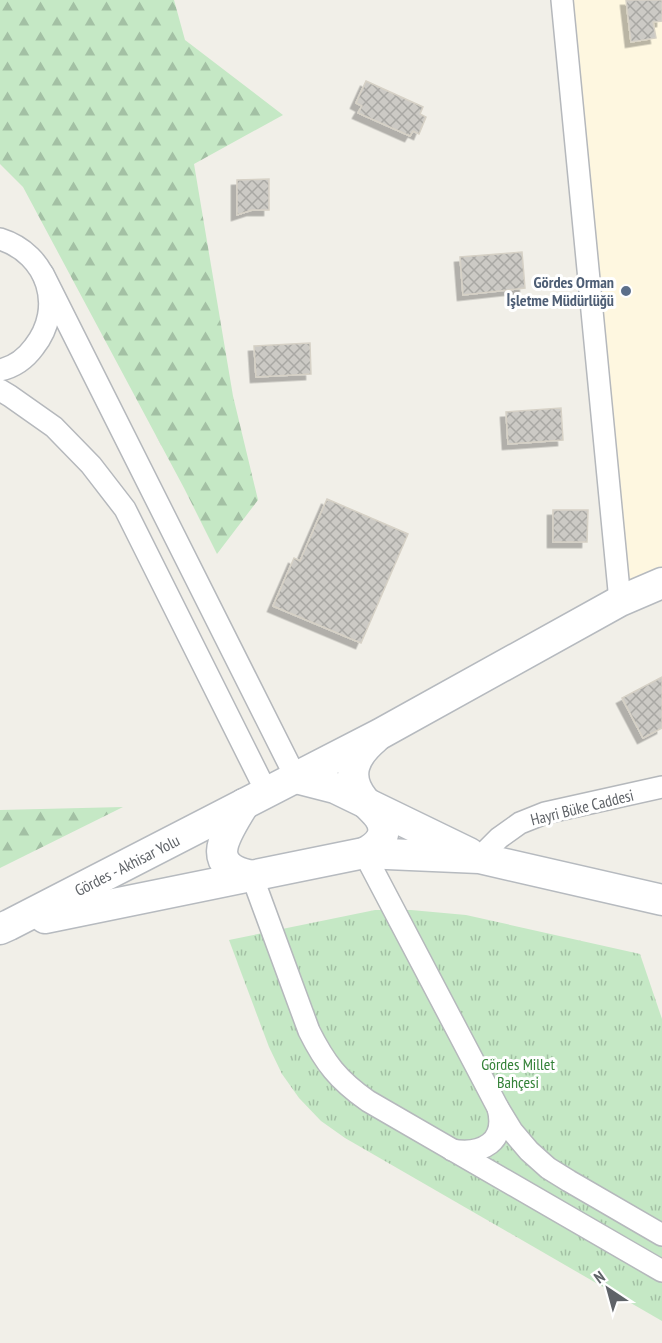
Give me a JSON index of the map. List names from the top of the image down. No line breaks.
{"streets":{"main road":["Gördes - Akhisar Yolu"],"street":["Hayri Büke Caddesi"]},"crossings":[["Hayri Büke Caddesi","Gördes - Akhisar Yolu"]],"parks":["Gördes Millet Bahçesi"],"places":["Gördes Orman İşletme Müdürlüğü"],"north":"top left"}
